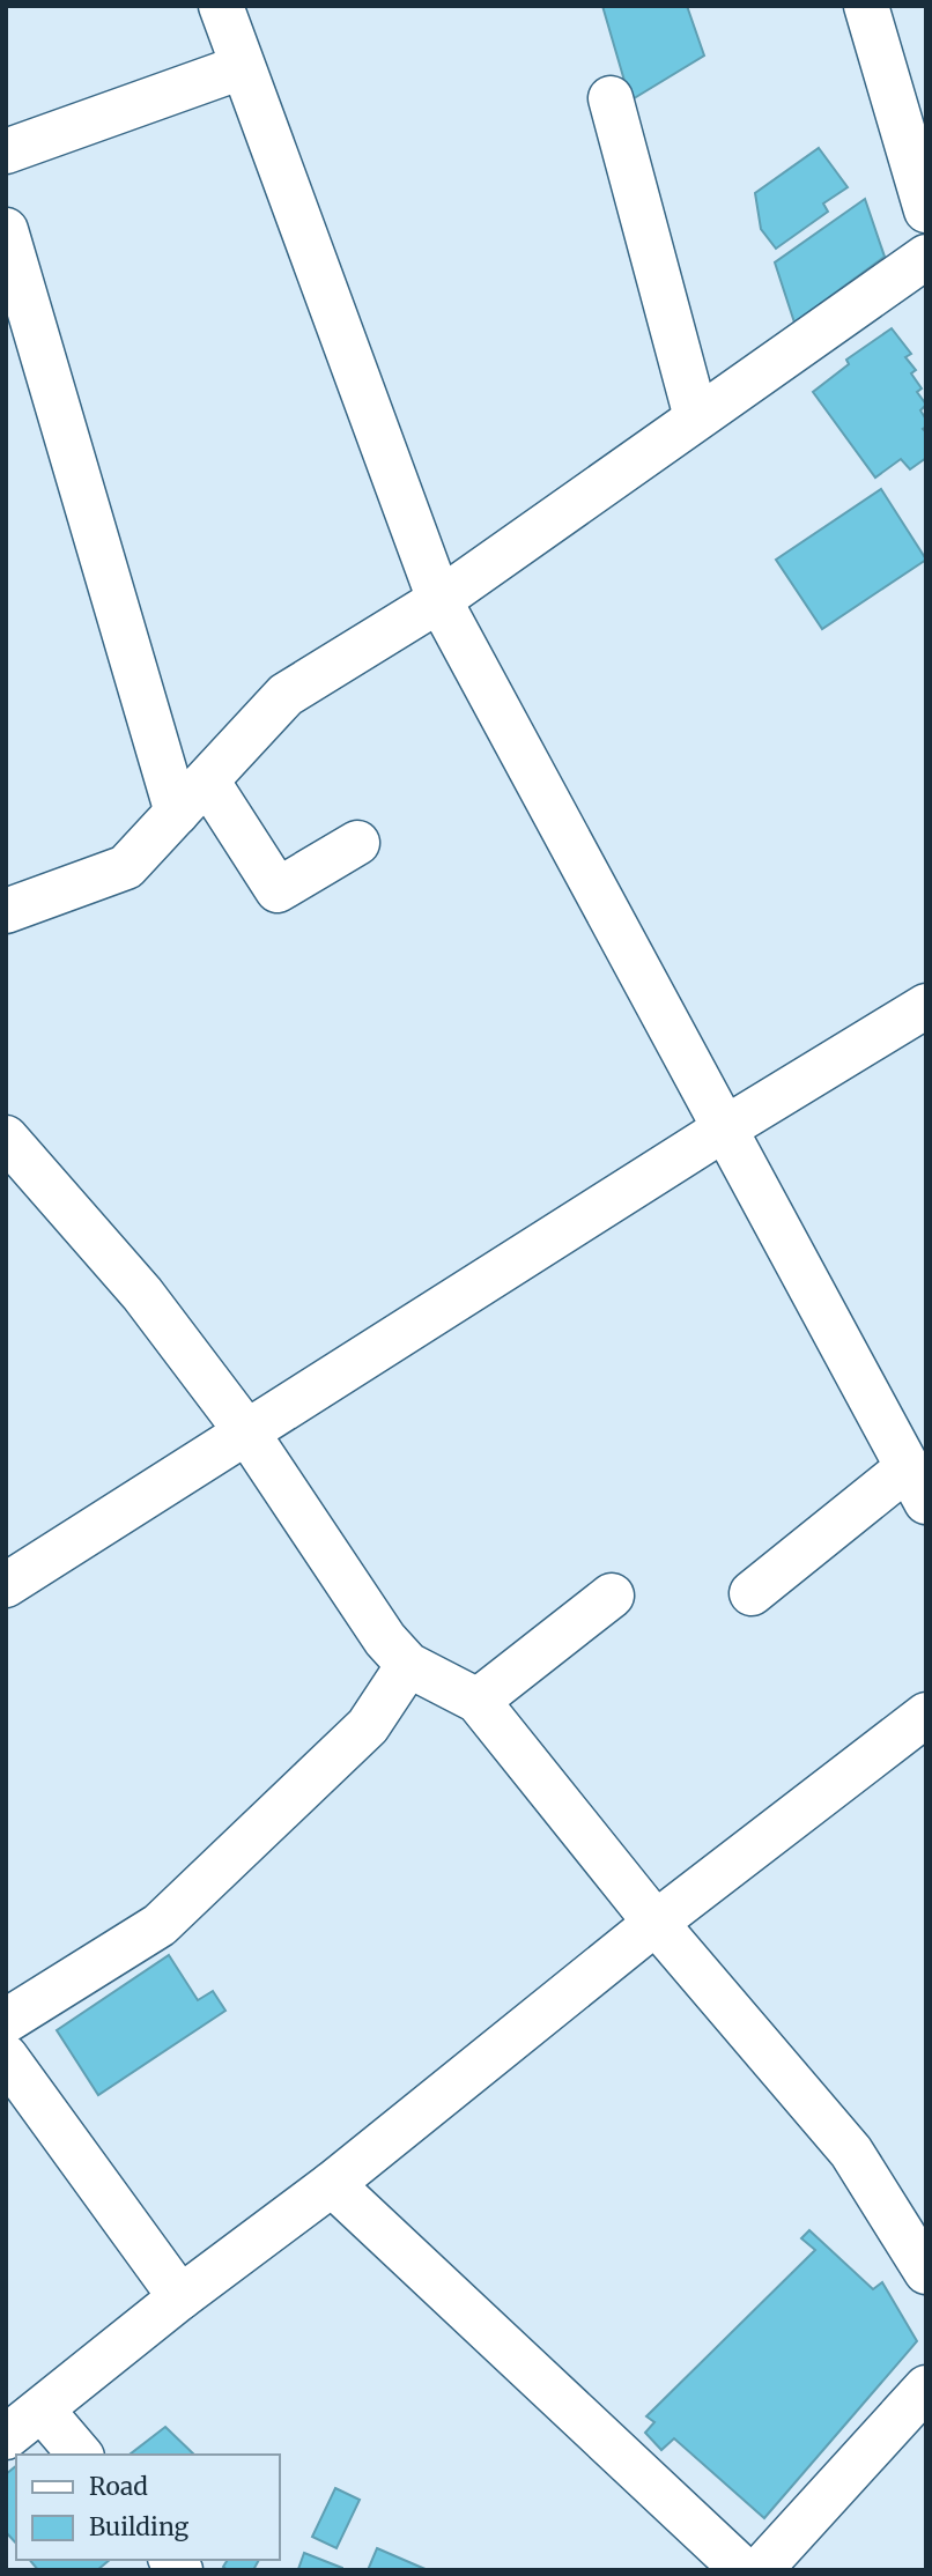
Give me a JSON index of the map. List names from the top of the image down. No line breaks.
{"legend":["Road","Building"]}
